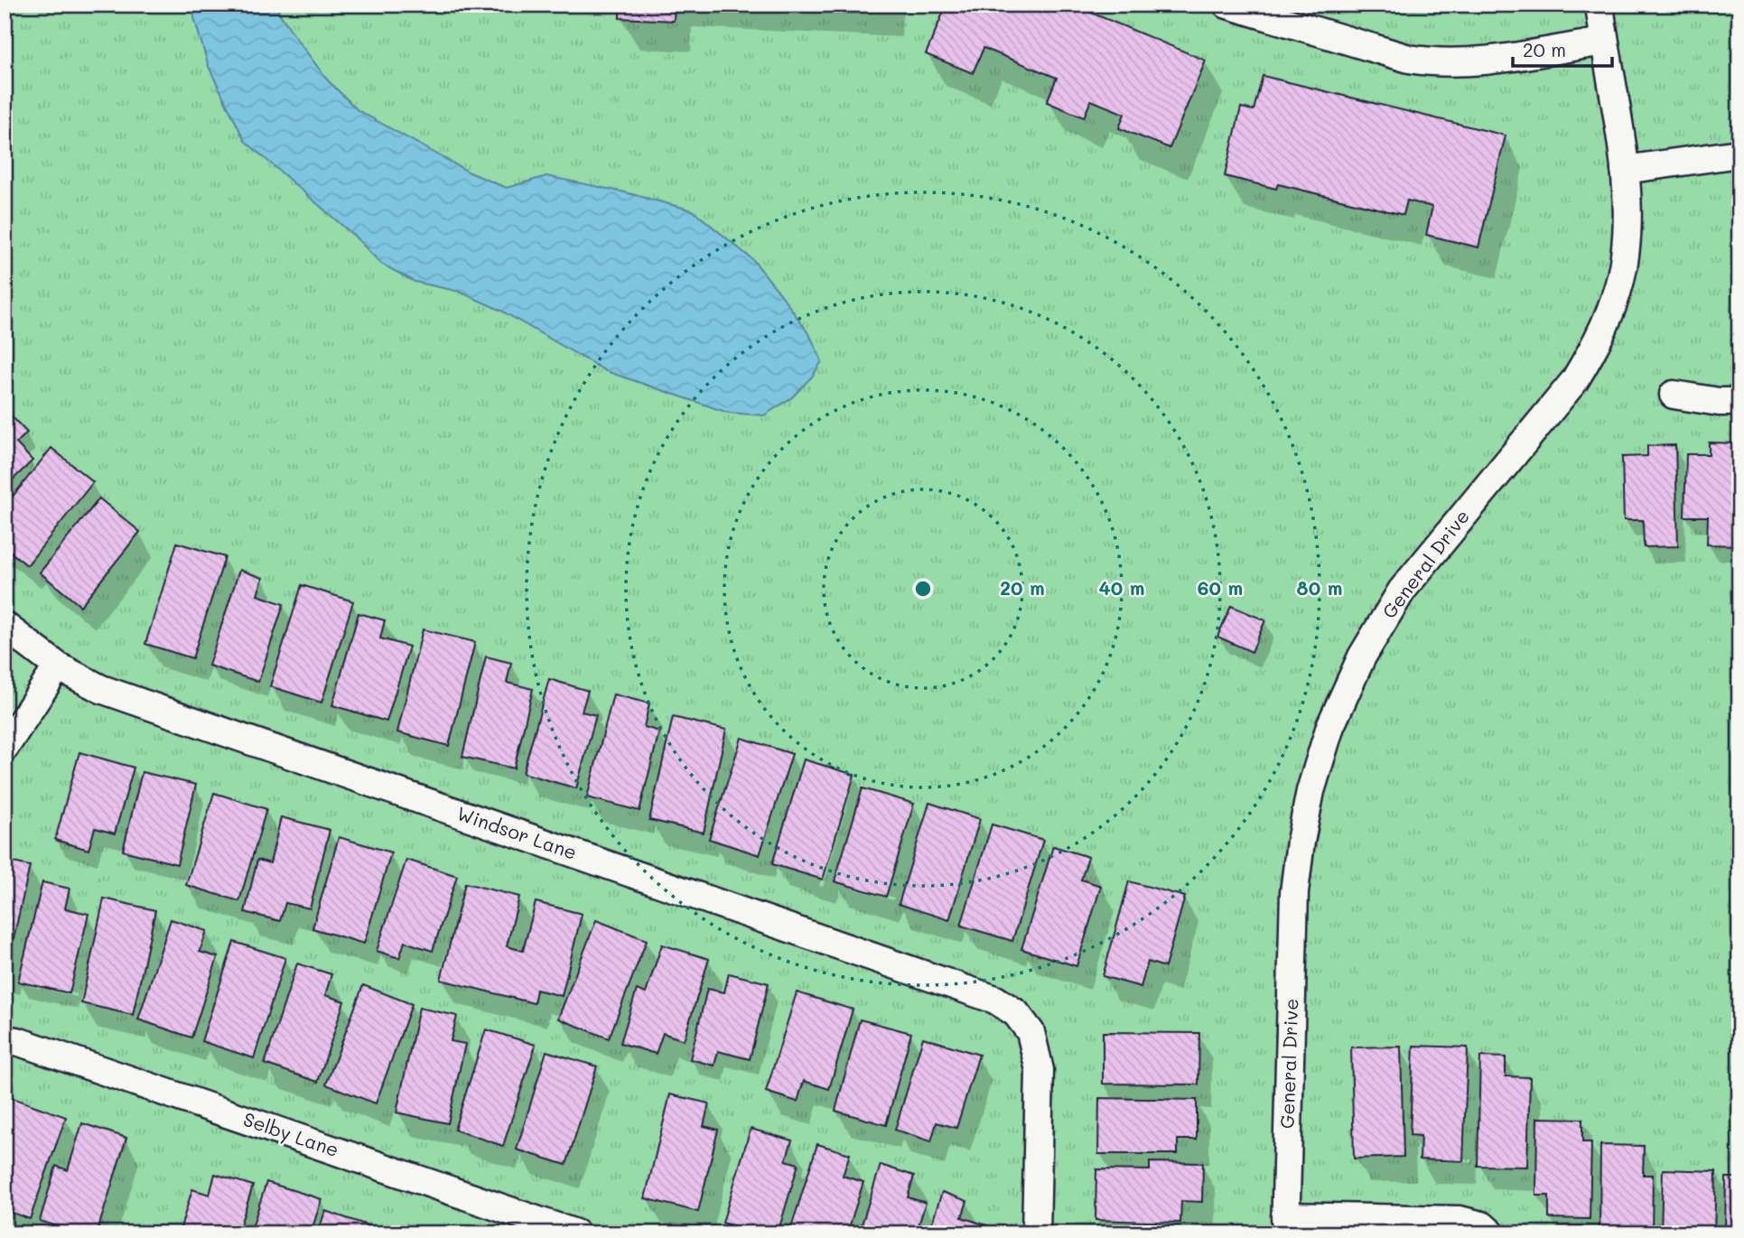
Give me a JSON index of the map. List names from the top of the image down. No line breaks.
{"streets":{"street":["General Drive","Windsor Lane","Selby Lane"]},"scale_bar":"20 m","rings":["20 m","40 m","60 m","80 m"]}
